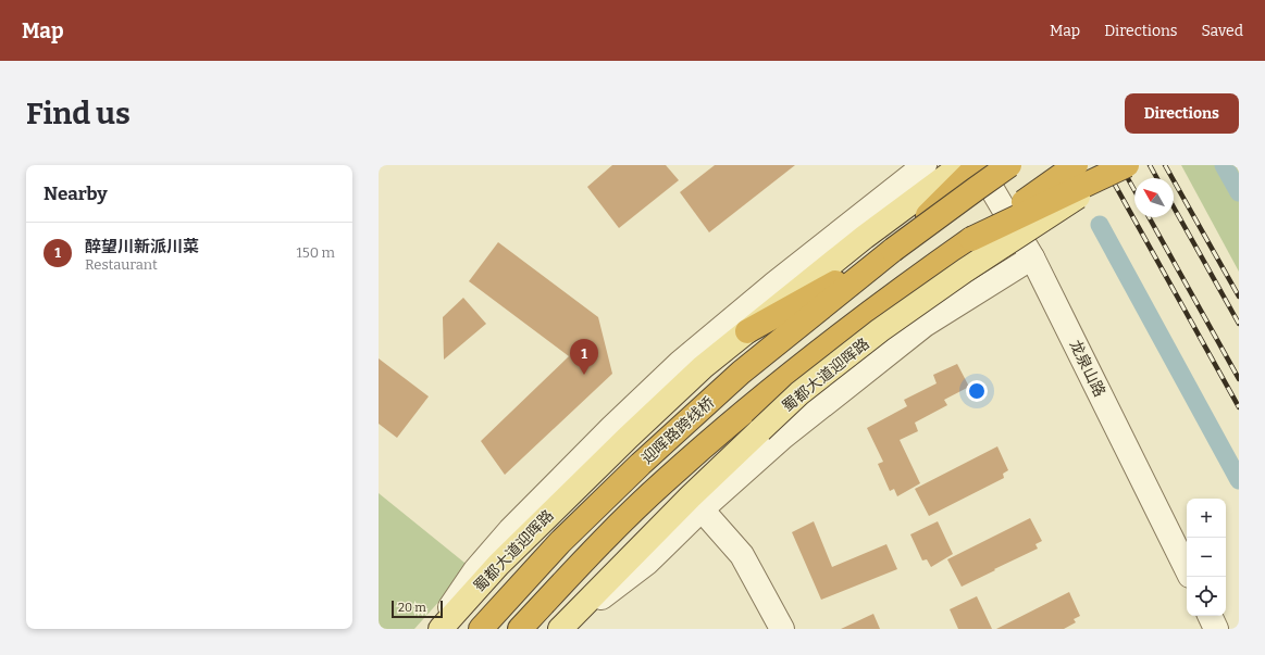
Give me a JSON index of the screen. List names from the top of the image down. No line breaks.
{"streets":{"highway":["迎晖路跨线桥"],"main road":["蜀都大道迎晖路"],"street":["龙泉山路"]},"scale_bar":"20 m","north":"top left","page":{"header":"Map","nav":["Map","Directions","Saved"],"buttons":"Directions","title":"Find us","heading":"Nearby","list":[{"mark":"1","name":"醉望川新派川菜","note":"Restaurant","value":"150 m"}],"pins":"1","map_buttons":["+","−"],"scale":"20 m"}}
